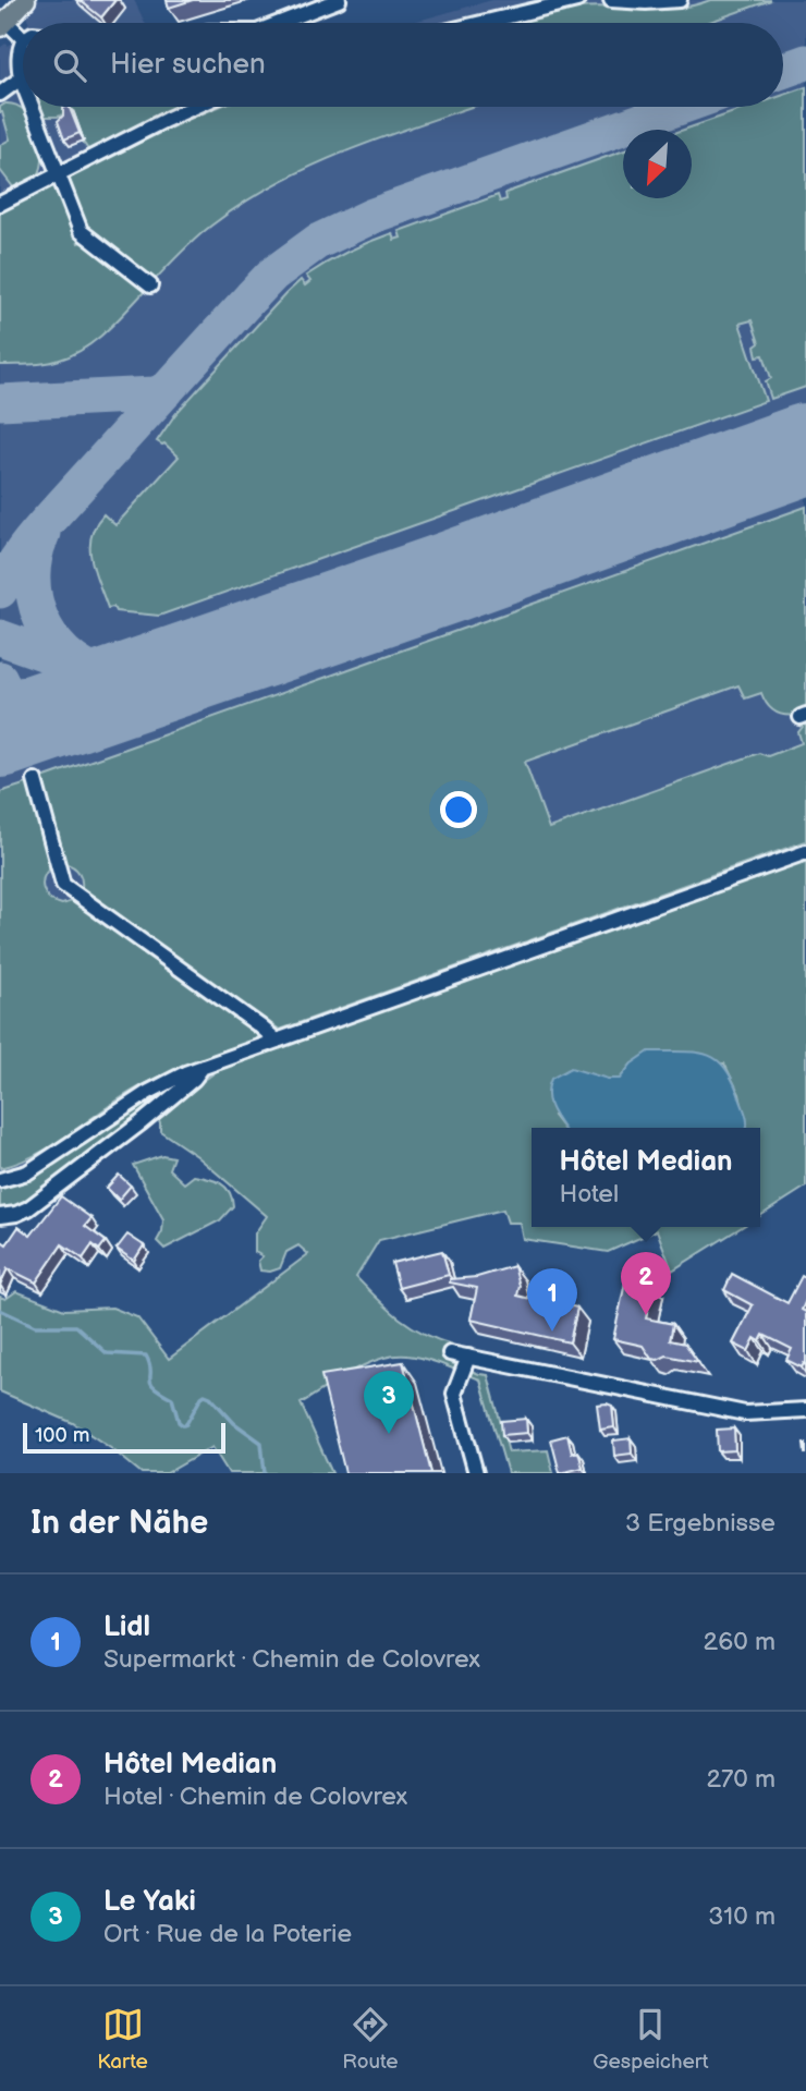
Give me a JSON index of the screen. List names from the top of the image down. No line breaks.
{"scale_bar":"100 m","north":"bottom left","page":{"search":"Hier suchen","popup":["Hôtel Median","Hotel"],"pins":["2","1","3"],"scale":"100 m","heading":["In der Nähe","3 Ergebnisse"],"list":[{"mark":"1","name":"Lidl","note":"Supermarkt · Chemin de Colovrex","value":"260 m"},{"mark":"2","name":"Hôtel Median","note":"Hotel · Chemin de Colovrex","value":"270 m"},{"mark":"3","name":"Le Yaki","note":"Ort · Rue de la Poterie","value":"310 m"}],"nav":["Karte","Route","Gespeichert"]}}
